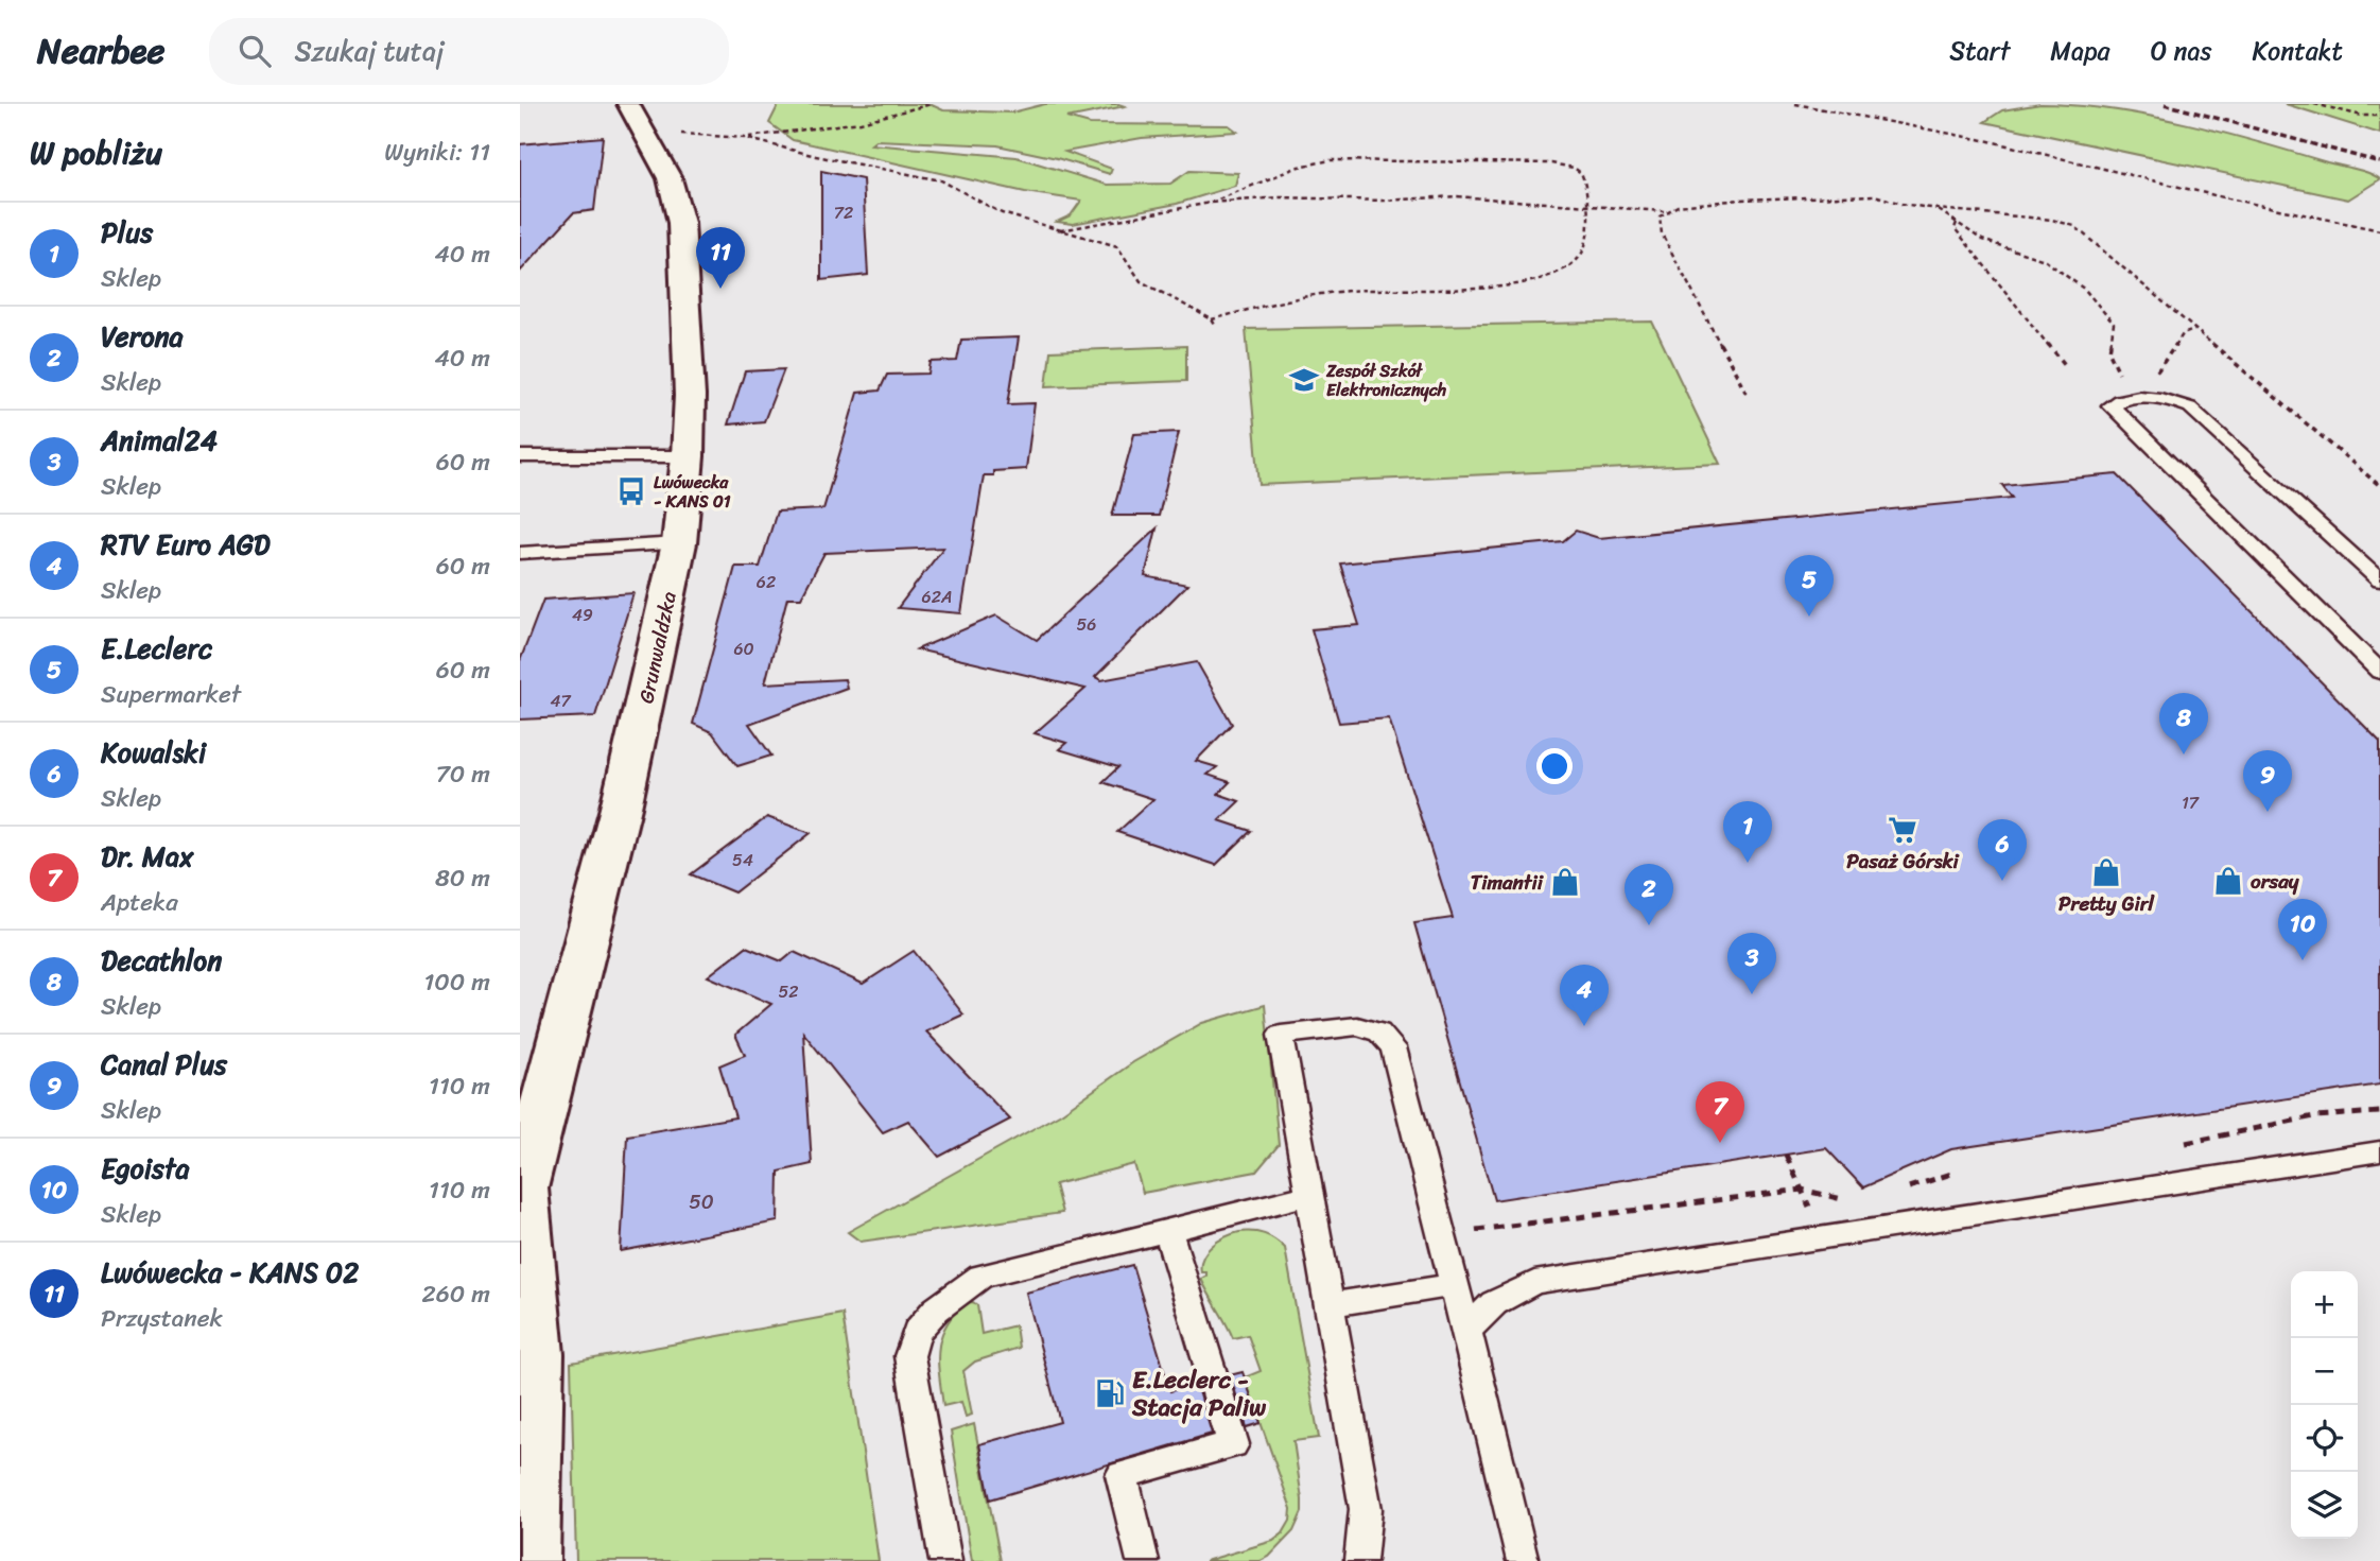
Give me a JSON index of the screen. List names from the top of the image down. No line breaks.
{"streets":{"street":["Grunwaldzka"]},"places":{"school or university":["Zespół Szkół Elektronicznych"],"bus stop":["Lwówecka - KANS 01"],"supermarket":["Pasaż Górski"],"shop":["Pretty Girl","orsay","Timantii"],"fuel station":["E.Leclerc - Stacja Paliw"]},"house_numbers":["72","62","62A","49","56","60","47","17","54","52","50"],"page":{"header":"Nearbee","search":"Szukaj tutaj","nav":["Start","Mapa","O nas","Kontakt"],"heading":["W pobliżu","Wyniki: 11"],"list":[{"mark":"1","name":"Plus","note":"Sklep","value":"40 m"},{"mark":"2","name":"Verona","note":"Sklep","value":"40 m"},{"mark":"3","name":"Animal24","note":"Sklep","value":"60 m"},{"mark":"4","name":"RTV Euro AGD","note":"Sklep","value":"60 m"},{"mark":"5","name":"E.Leclerc","note":"Supermarket","value":"60 m"},{"mark":"6","name":"Kowalski","note":"Sklep","value":"70 m"},{"mark":"7","name":"Dr. Max","note":"Apteka","value":"80 m"},{"mark":"8","name":"Decathlon","note":"Sklep","value":"100 m"},{"mark":"9","name":"Canal Plus","note":"Sklep","value":"110 m"},{"mark":"10","name":"Egoista","note":"Sklep","value":"110 m"},{"mark":"11","name":"Lwówecka - KANS 02","note":"Przystanek","value":"260 m"}],"pins":["11","5","8","9","1","6","2","10","3","4","7"],"map_buttons":["+","−"]}}
